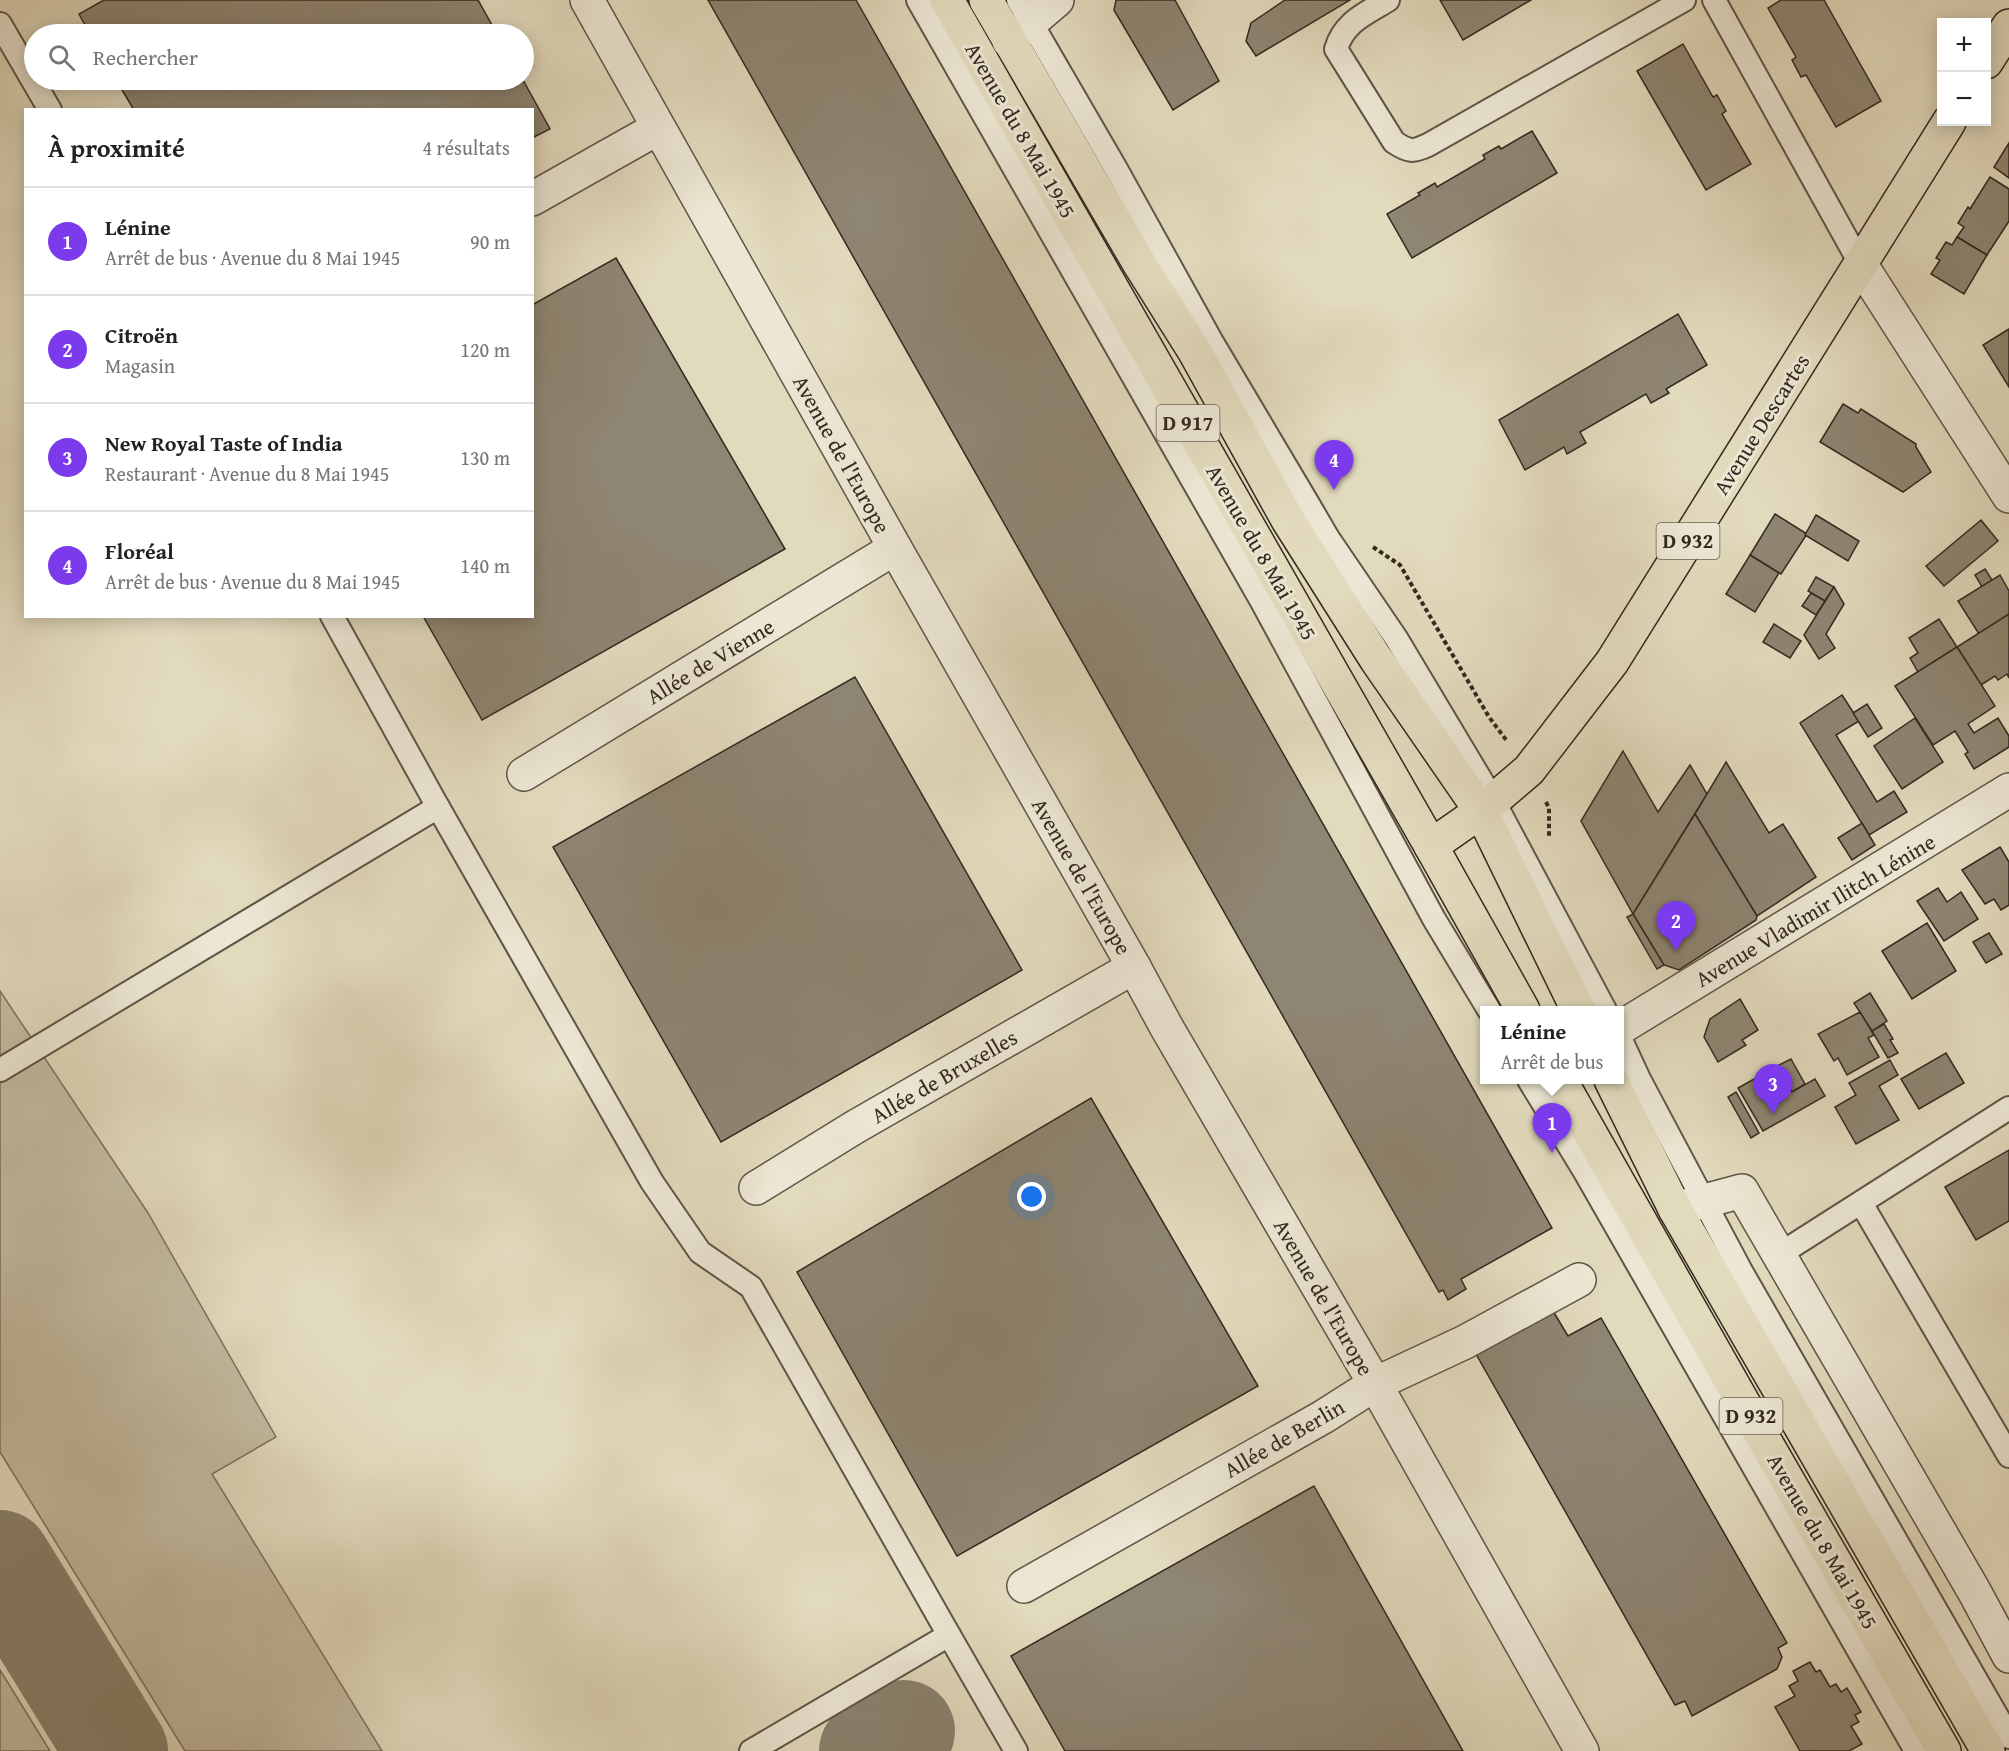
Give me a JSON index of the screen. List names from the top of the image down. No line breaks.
{"streets":{"main road":["Avenue du 8 Mai 1945","D 917","Avenue Descartes","D 932"],"street":["Avenue de l'Europe","Allée de Vienne","Avenue Vladimir Ilitch Lénine","Allée de Bruxelles","Allée de Berlin"]},"crossings":[["Avenue du 8 Mai 1945","Avenue Descartes"],["Avenue de l'Europe","Allée de Vienne"],["Avenue de l'Europe","Allée de Bruxelles"],["Avenue de l'Europe","Allée de Berlin"]],"page":{"map_buttons":["+","−"],"search":"Rechercher","heading":["À proximité","4 résultats"],"list":[{"mark":"1","name":"Lénine","note":"Arrêt de bus · Avenue du 8 Mai 1945","value":"90 m"},{"mark":"2","name":"Citroën","note":"Magasin","value":"120 m"},{"mark":"3","name":"New Royal Taste of India","note":"Restaurant · Avenue du 8 Mai 1945","value":"130 m"},{"mark":"4","name":"Floréal","note":"Arrêt de bus · Avenue du 8 Mai 1945","value":"140 m"}],"pins":["4","2","3","1"],"popup":["Lénine","Arrêt de bus"]}}
